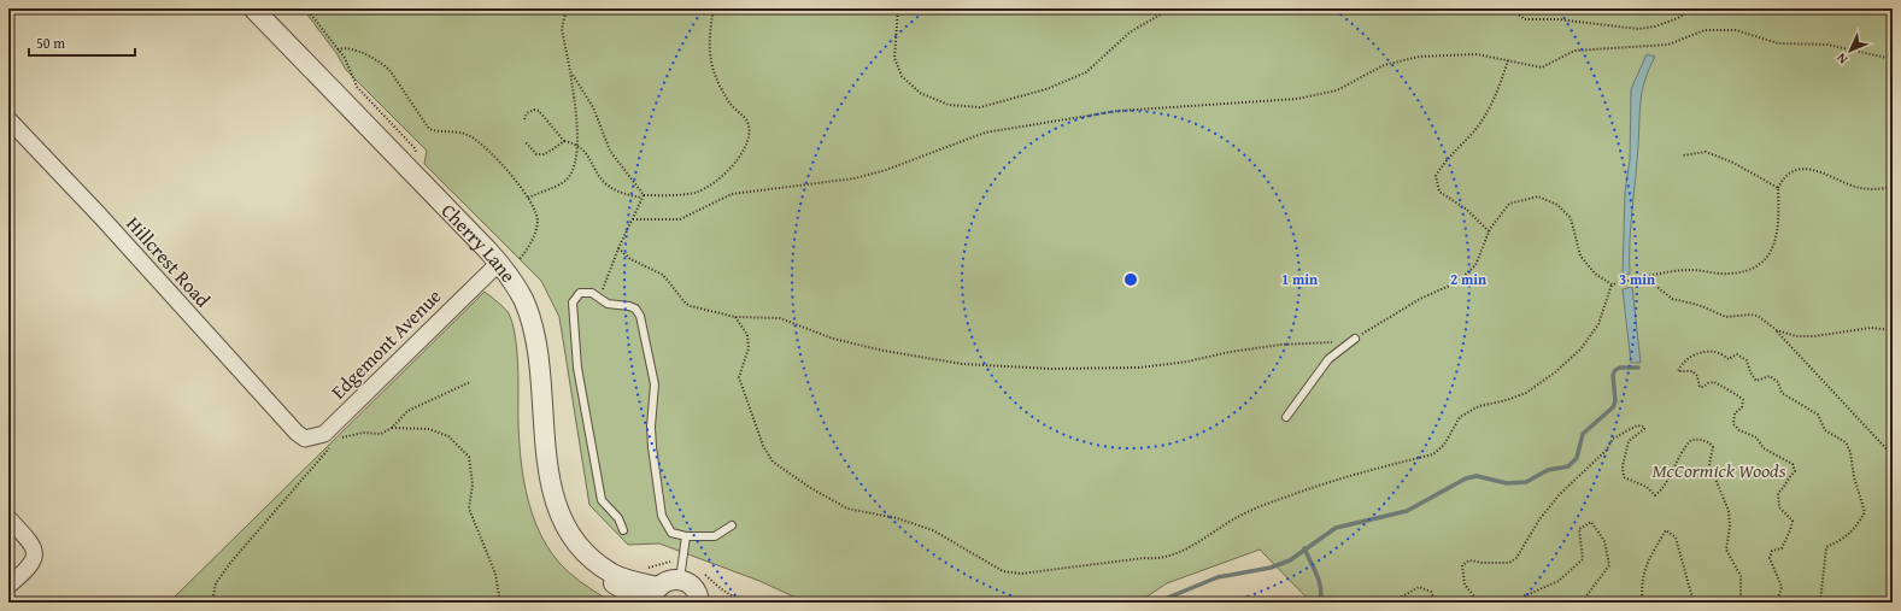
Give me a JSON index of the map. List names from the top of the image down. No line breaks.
{"streets":{"street":["Cherry Lane","Hillcrest Road","Edgemont Avenue"]},"crossings":[["Cherry Lane","Edgemont Avenue"],["Hillcrest Road","Edgemont Avenue"]],"parks":["McCormick Woods"],"scale_bar":"50 m","north":"bottom left","rings":["1 min","2 min","3 min"]}
